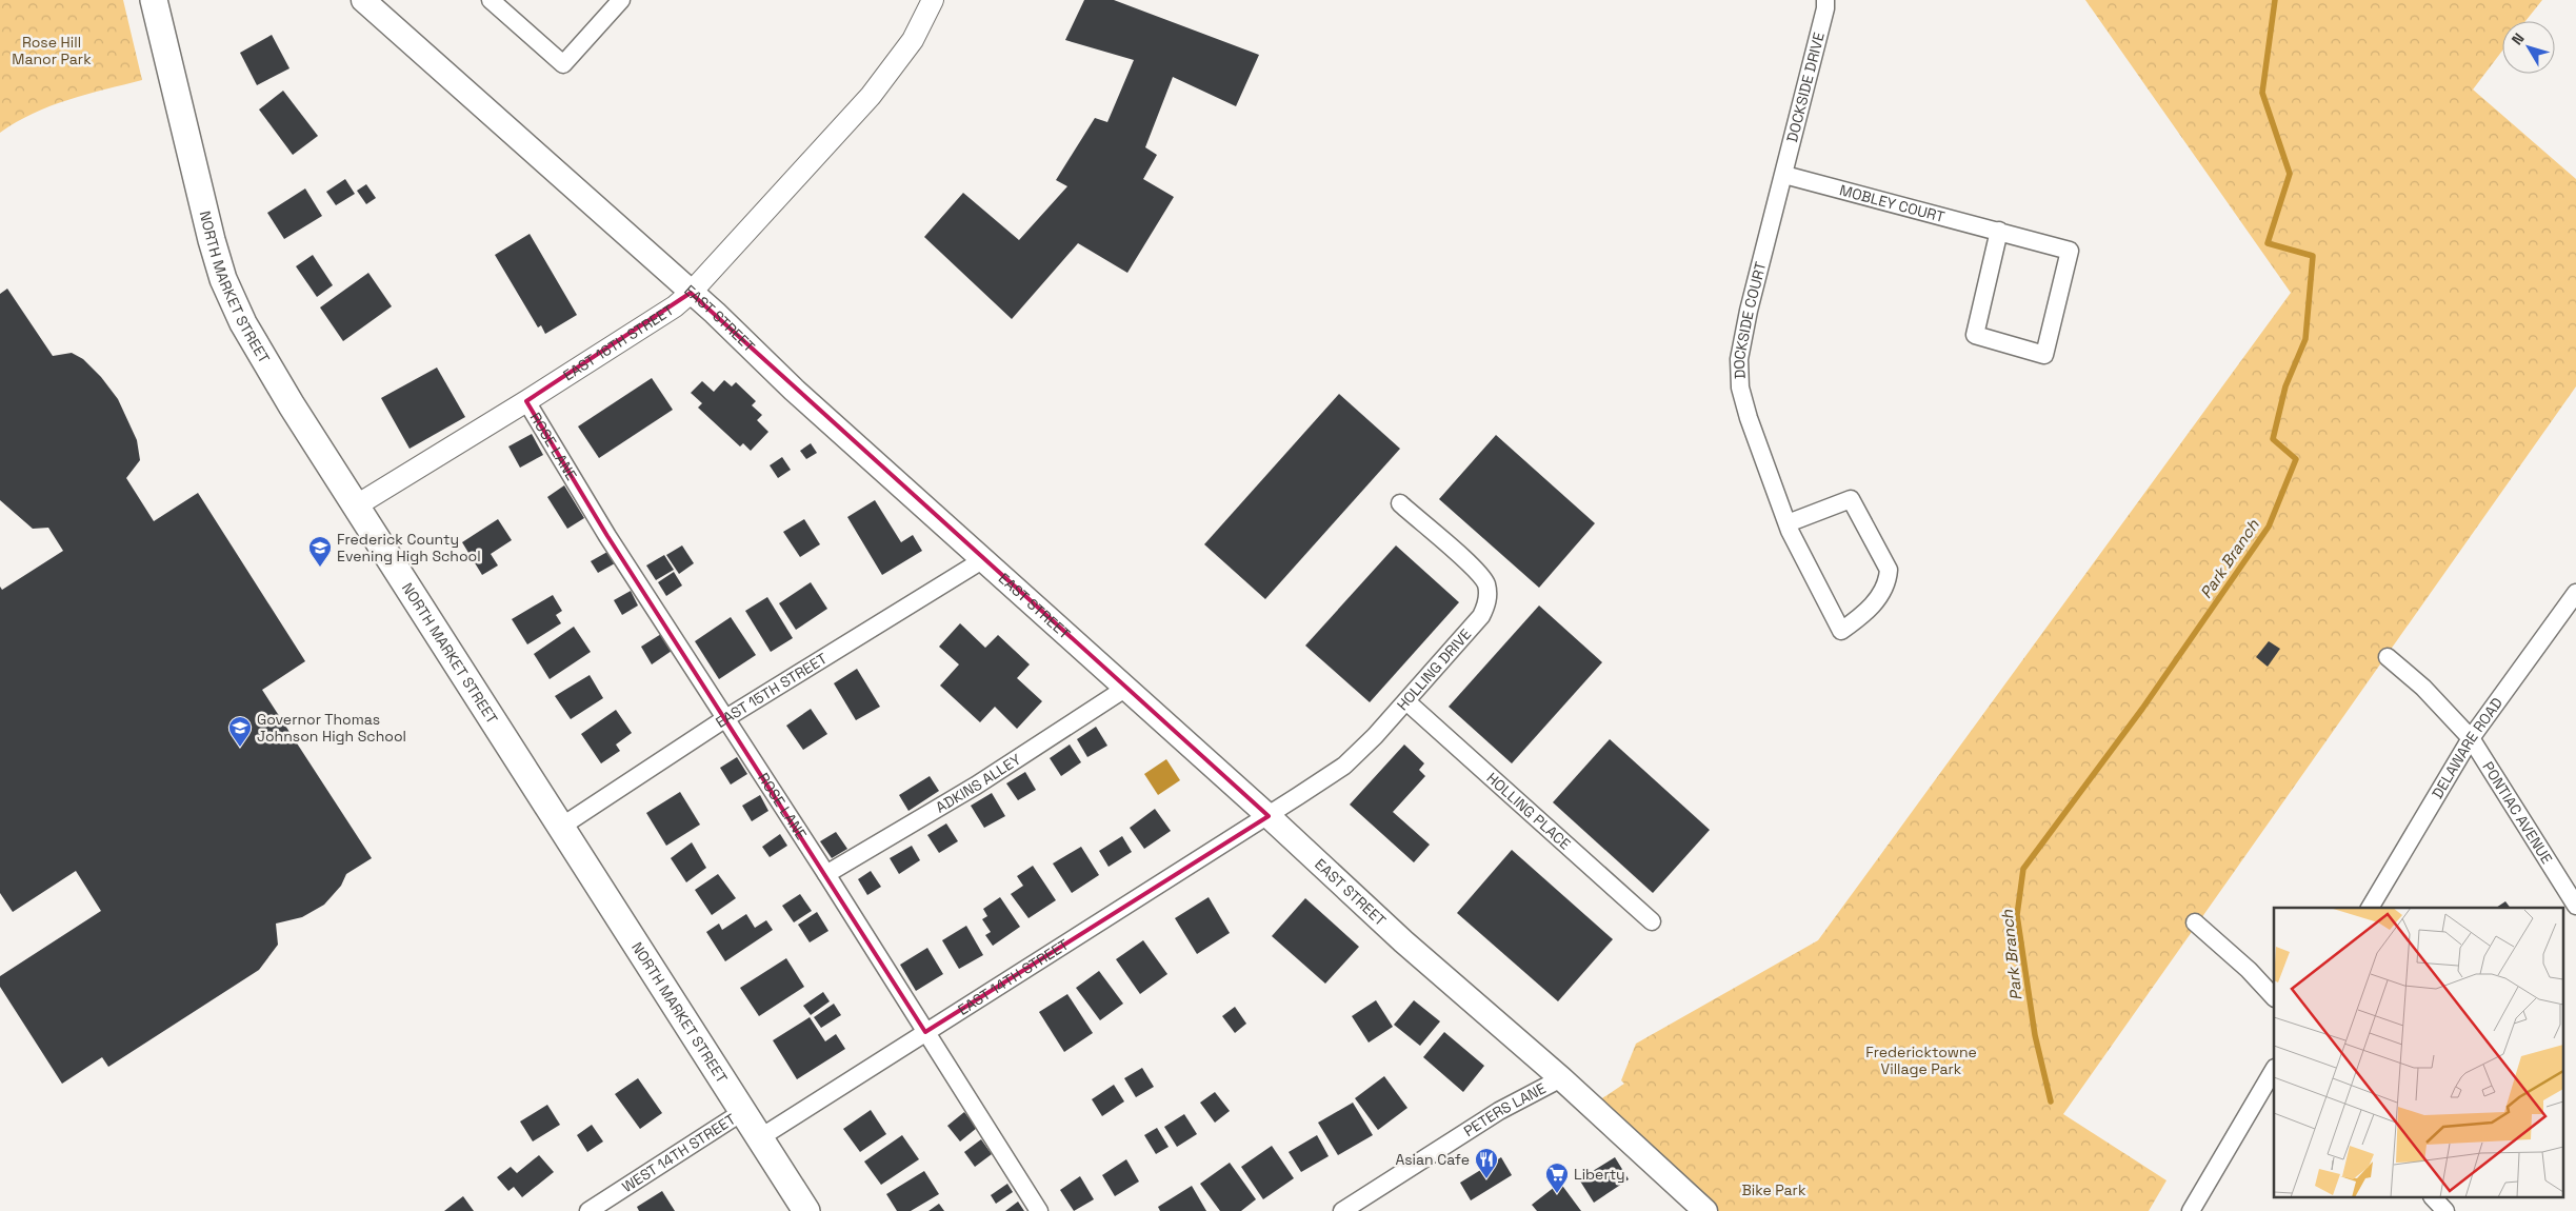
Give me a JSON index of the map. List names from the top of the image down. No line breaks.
{"streets":{"main road":["NORTH MARKET STREET","EAST STREET"],"street":["DOCKSIDE DRIVE","MOBLEY COURT","DOCKSIDE COURT","EAST 16TH STREET","ROSE LANE","HOLLING DRIVE","EAST 15TH STREET","DELAWARE ROAD","ADKINS ALLEY","HOLLING PLACE","PONTIAC AVENUE","EAST 14TH STREET","PETERS LANE","WEST 14TH STREET"]},"crossings":[["DOCKSIDE DRIVE","MOBLEY COURT"],["DOCKSIDE DRIVE","DOCKSIDE COURT"],["MOBLEY COURT","DOCKSIDE COURT"],["NORTH MARKET STREET","EAST 16TH STREET"],["NORTH MARKET STREET","EAST 15TH STREET"],["NORTH MARKET STREET","EAST 14TH STREET"],["NORTH MARKET STREET","WEST 14TH STREET"],["EAST STREET","EAST 16TH STREET"],["EAST STREET","HOLLING DRIVE"],["EAST STREET","EAST 15TH STREET"],["EAST STREET","ADKINS ALLEY"],["EAST STREET","EAST 14TH STREET"],["EAST STREET","PETERS LANE"],["EAST 16TH STREET","ROSE LANE"],["ROSE LANE","EAST 15TH STREET"],["ROSE LANE","ADKINS ALLEY"],["ROSE LANE","EAST 14TH STREET"],["HOLLING DRIVE","HOLLING PLACE"],["HOLLING DRIVE","EAST 14TH STREET"],["DELAWARE ROAD","PONTIAC AVENUE"]],"water":["Park Branch"],"parks":["Rose Hill Manor Park","Fredericktowne Village Park","Bike Park"],"places":{"school or university":["Frederick County Evening High School","Governor Thomas Johnson High School"],"restaurant":["Asian Cafe"],"supermarket":["Liberty"]},"north":"top left"}
